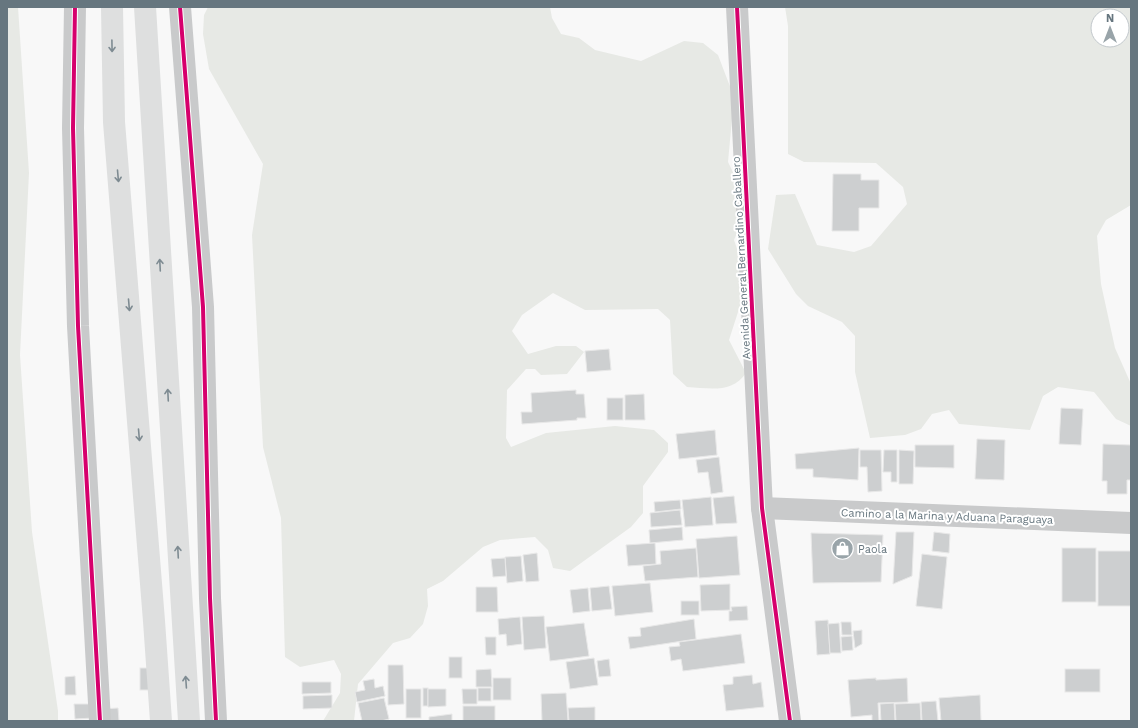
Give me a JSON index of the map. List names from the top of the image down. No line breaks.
{"streets":{"street":["Avenida General Bernardino Caballero","Camino a la Marina y Aduana Paraguaya"]},"crossings":[["Avenida General Bernardino Caballero","Camino a la Marina y Aduana Paraguaya"]],"places":{"shop":["Paola"]},"north":"top"}
